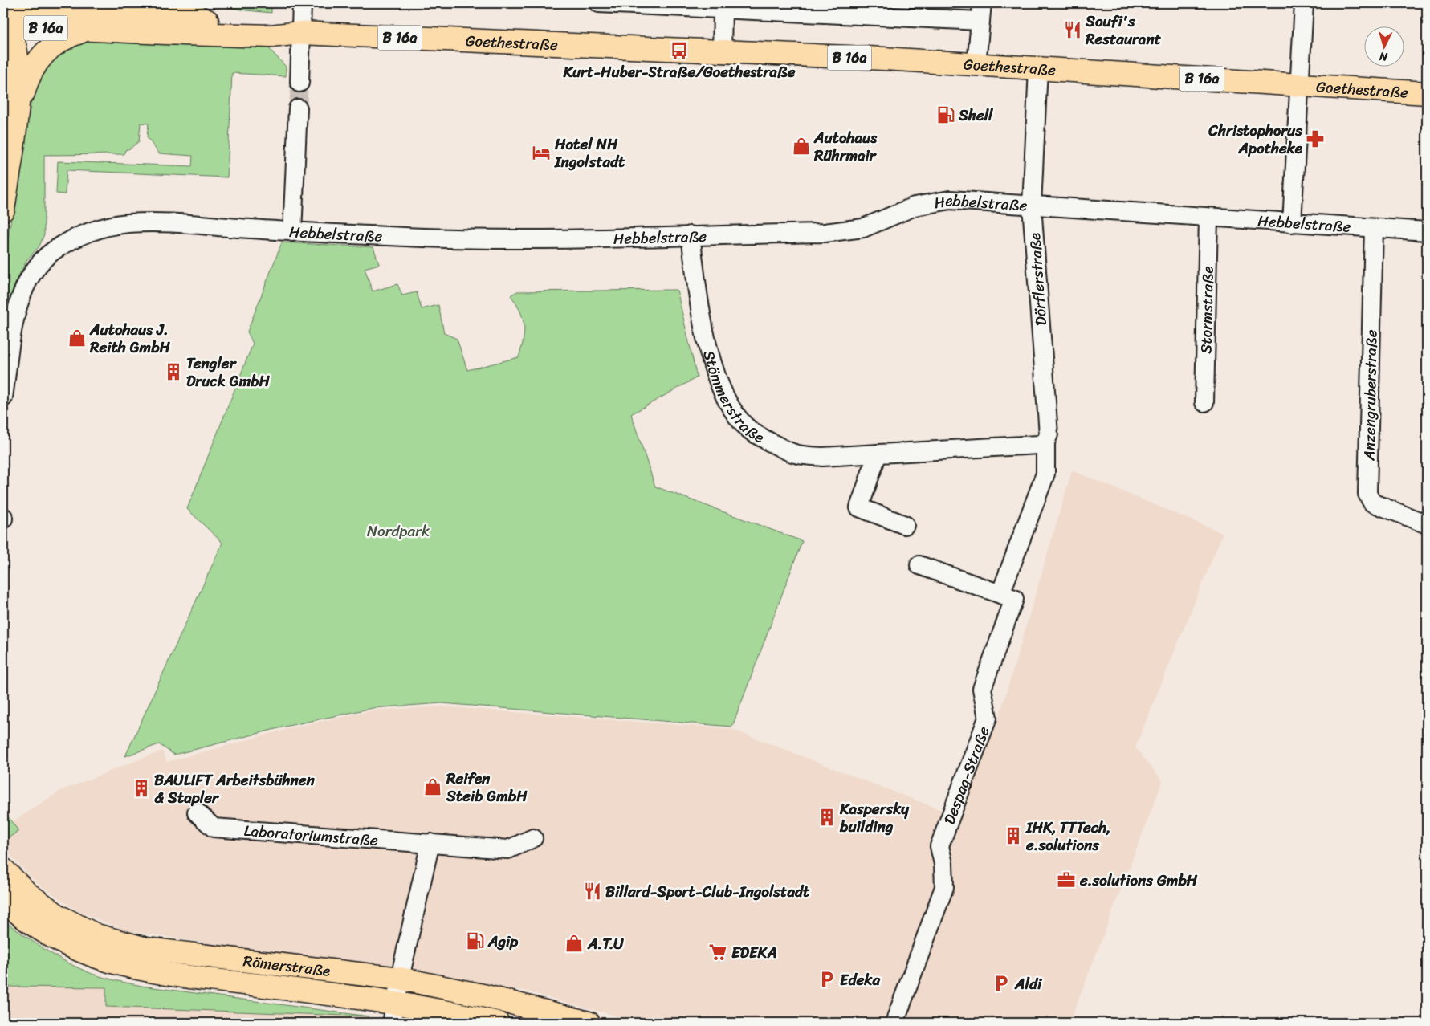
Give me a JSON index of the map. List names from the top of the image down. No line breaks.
{"streets":{"main road":["B 16a","Goethestraße","Römerstraße"],"street":["Hebbelstraße","Dörflerstraße","Stormstraße","Stömmerstraße","Anzengruberstraße","Despag-Straße","Laboratoriumstraße"]},"crossings":[["B 16a","Goethestraße"],["Goethestraße","Hebbelstraße"],["Goethestraße","Dörflerstraße"],["Hebbelstraße","Dörflerstraße"],["Hebbelstraße","Stormstraße"],["Hebbelstraße","Stömmerstraße"],["Hebbelstraße","Anzengruberstraße"],["Dörflerstraße","Stömmerstraße"],["Dörflerstraße","Despag-Straße"]],"parks":["Nordpark"],"places":{"restaurant":["Soufi's Restaurant","Billard-Sport-Club-Ingolstadt"],"bus stop":["Kurt-Huber-Straße/Goethestraße"],"fuel station":["Shell","Agip"],"pharmacy":["Christophorus Apotheke"],"shop":["Autohaus Rührmair","Autohaus J. Reith GmbH","Reifen Steib GmbH","A.T.U"],"hotel":["Hotel NH Ingolstadt"],"building":["Tengler Druck GmbH","BAULIFT Arbeitsbühnen & Stapler","Kaspersky building","IHK, TTTech, e.solutions"],"office":["e.solutions GmbH"],"supermarket":["EDEKA"],"parking":["Edeka","Aldi"]},"north":"bottom"}
